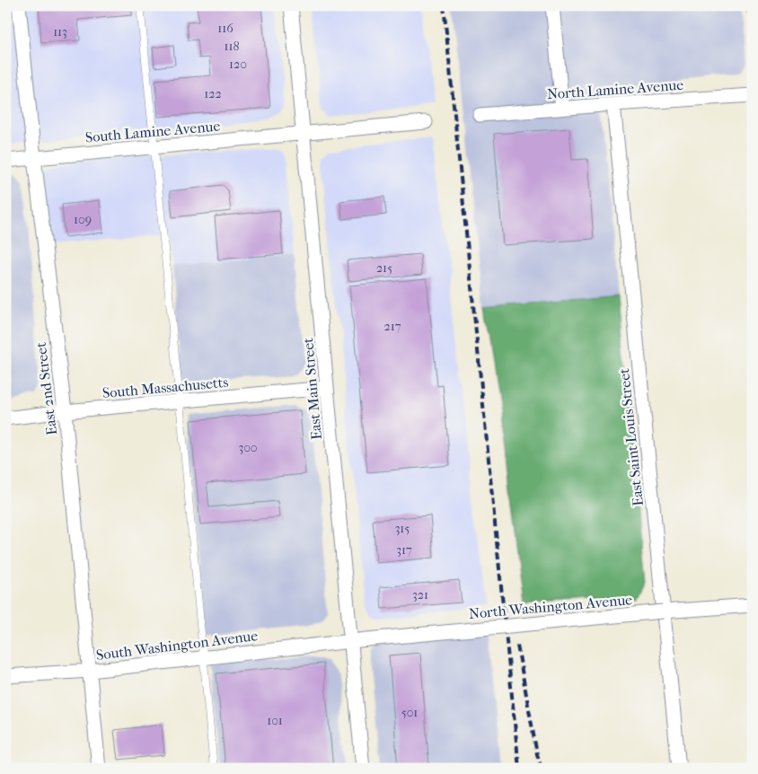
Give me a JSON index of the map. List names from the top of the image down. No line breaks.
{"streets":{"street":["North Lamine Avenue","South Lamine Avenue","South Massachusetts","East 2nd Street","East Main Street","East Saint Louis Street","North Washington Avenue","South Washington Avenue"]},"crossings":[["North Lamine Avenue","East Saint Louis Street"],["South Lamine Avenue","East 2nd Street"],["South Lamine Avenue","East Main Street"],["South Massachusetts","East 2nd Street"],["South Massachusetts","East Main Street"],["East 2nd Street","South Washington Avenue"],["East Main Street","North Washington Avenue"],["East Main Street","South Washington Avenue"],["East Saint Louis Street","North Washington Avenue"],["North Washington Avenue","South Washington Avenue"]],"house_numbers":["116","113","118","120","122","109","215","217","300","315","317","321","501","101"]}
